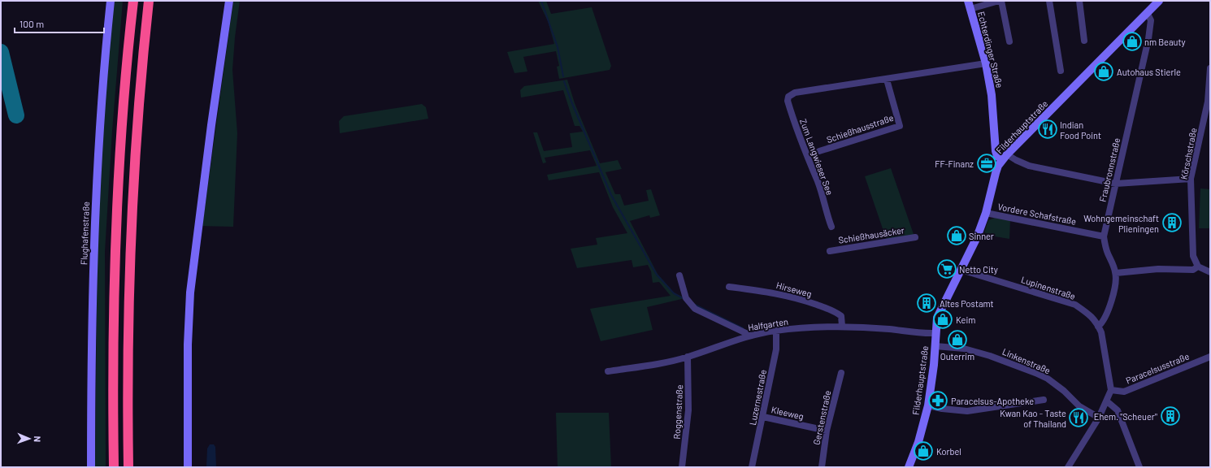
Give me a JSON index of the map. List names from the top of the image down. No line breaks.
{"streets":{"main road":["Echterdinger Straße","Filderhauptstraße","Flughafenstraße"],"street":["Schießhausstraße","Körschstraße","Zum Langwieser See","Fraubronnstraße","Vordere Schafstraße","Schießhausäcker","Lupinenstraße","Hirseweg","Halfgarten","Linkenstraße","Paracelsusstraße","Luzernestraße","Roggenstraße","Kleeweg","Gerstenstraße"]},"crossings":[["Echterdinger Straße","Filderhauptstraße"],["Filderhauptstraße","Fraubronnstraße"],["Filderhauptstraße","Vordere Schafstraße"],["Filderhauptstraße","Lupinenstraße"],["Filderhauptstraße","Halfgarten"],["Filderhauptstraße","Linkenstraße"],["Schießhausstraße","Zum Langwieser See"],["Fraubronnstraße","Vordere Schafstraße"],["Lupinenstraße","Paracelsusstraße"],["Hirseweg","Halfgarten"],["Halfgarten","Luzernestraße"],["Halfgarten","Roggenstraße"],["Luzernestraße","Kleeweg"],["Kleeweg","Gerstenstraße"]],"places":{"shop":["nm Beauty","Autohaus Stierle","Sinner","Keim","Outerrim","Korbel"],"restaurant":["Indian Food Point","Kwan Kao - Taste of Thailand"],"office":["FF-Finanz"],"building":["Wohngemeinschaft Plieningen","Altes Postamt","Ehem. \"Scheuer\""],"supermarket":["Netto City"],"pharmacy":["Paracelsus-Apotheke"]},"scale_bar":"100 m","north":"right"}
